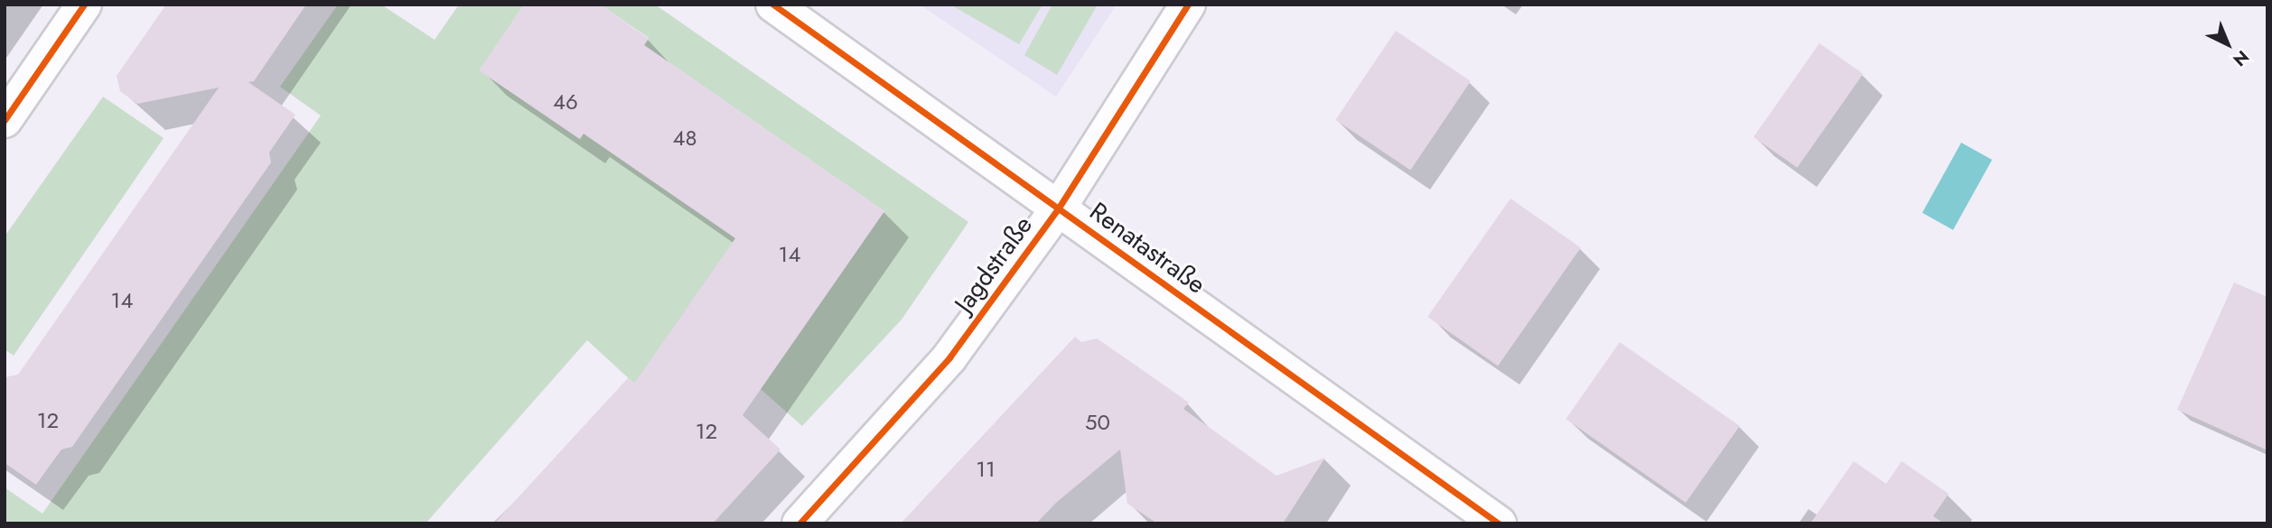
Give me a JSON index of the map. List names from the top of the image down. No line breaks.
{"streets":{"street":["Renatastraße","Jagdstraße"]},"crossings":[["Renatastraße","Jagdstraße"]],"house_numbers":["46","48","14","14","12","50","12","11"],"north":"bottom right"}
